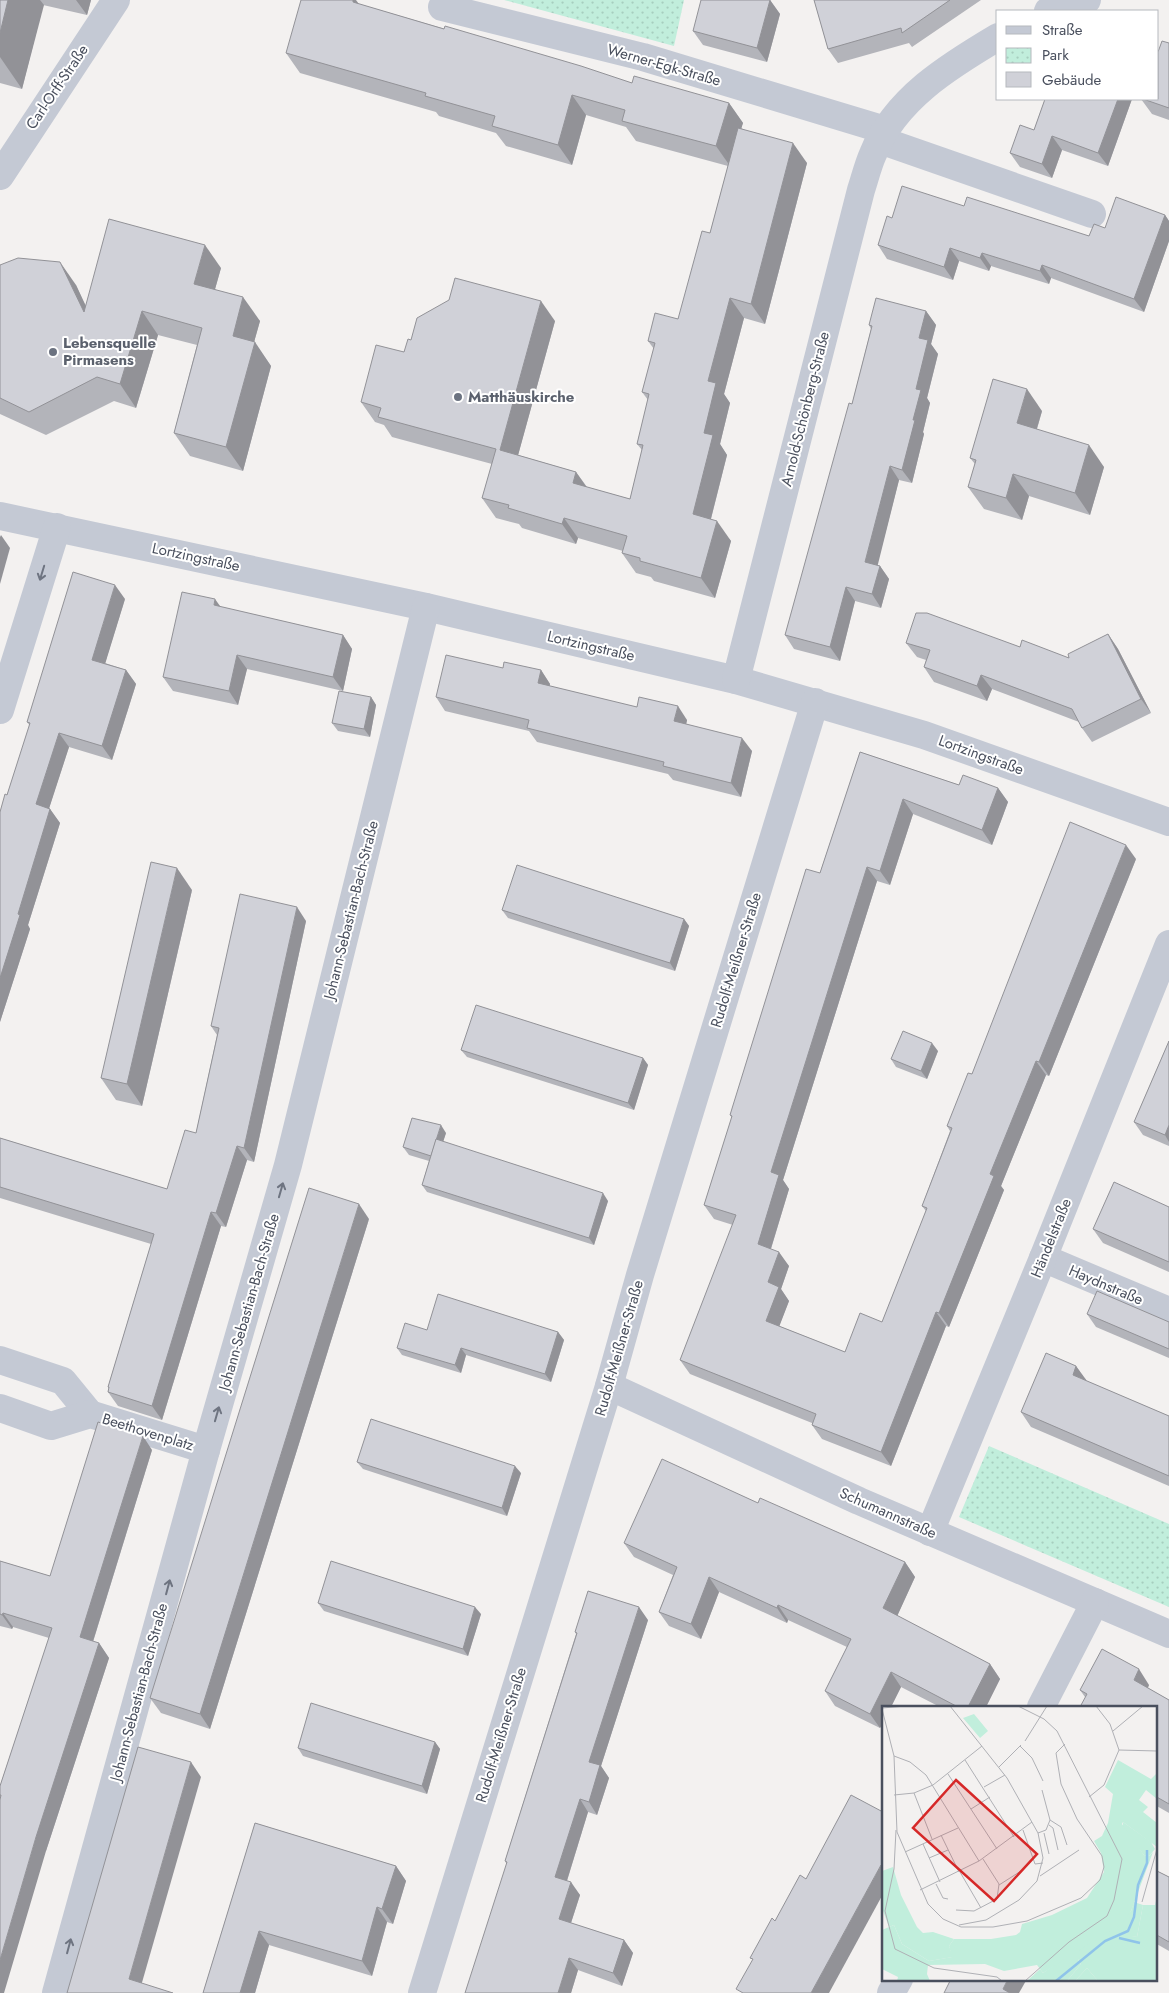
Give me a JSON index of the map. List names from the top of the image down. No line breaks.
{"streets":{"street":["Werner-Egk-Straße","Carl-Orff-Straße","Arnold-Schönberg-Straße","Lortzingstraße","Johann-Sebastian-Bach-Straße","Rudolf-Meißner-Straße","Händelstraße","Haydnstraße","Beethovenplatz","Schumannstraße"]},"crossings":[["Werner-Egk-Straße","Arnold-Schönberg-Straße"],["Arnold-Schönberg-Straße","Lortzingstraße"],["Lortzingstraße","Johann-Sebastian-Bach-Straße"],["Lortzingstraße","Rudolf-Meißner-Straße"],["Johann-Sebastian-Bach-Straße","Beethovenplatz"],["Rudolf-Meißner-Straße","Schumannstraße"],["Händelstraße","Haydnstraße"],["Händelstraße","Schumannstraße"]],"one_way":["Johann-Sebastian-Bach-Straße"],"places":["Lebensquelle Pirmasens","Matthäuskirche"],"legend":["Straße","Park","Gebäude"]}
